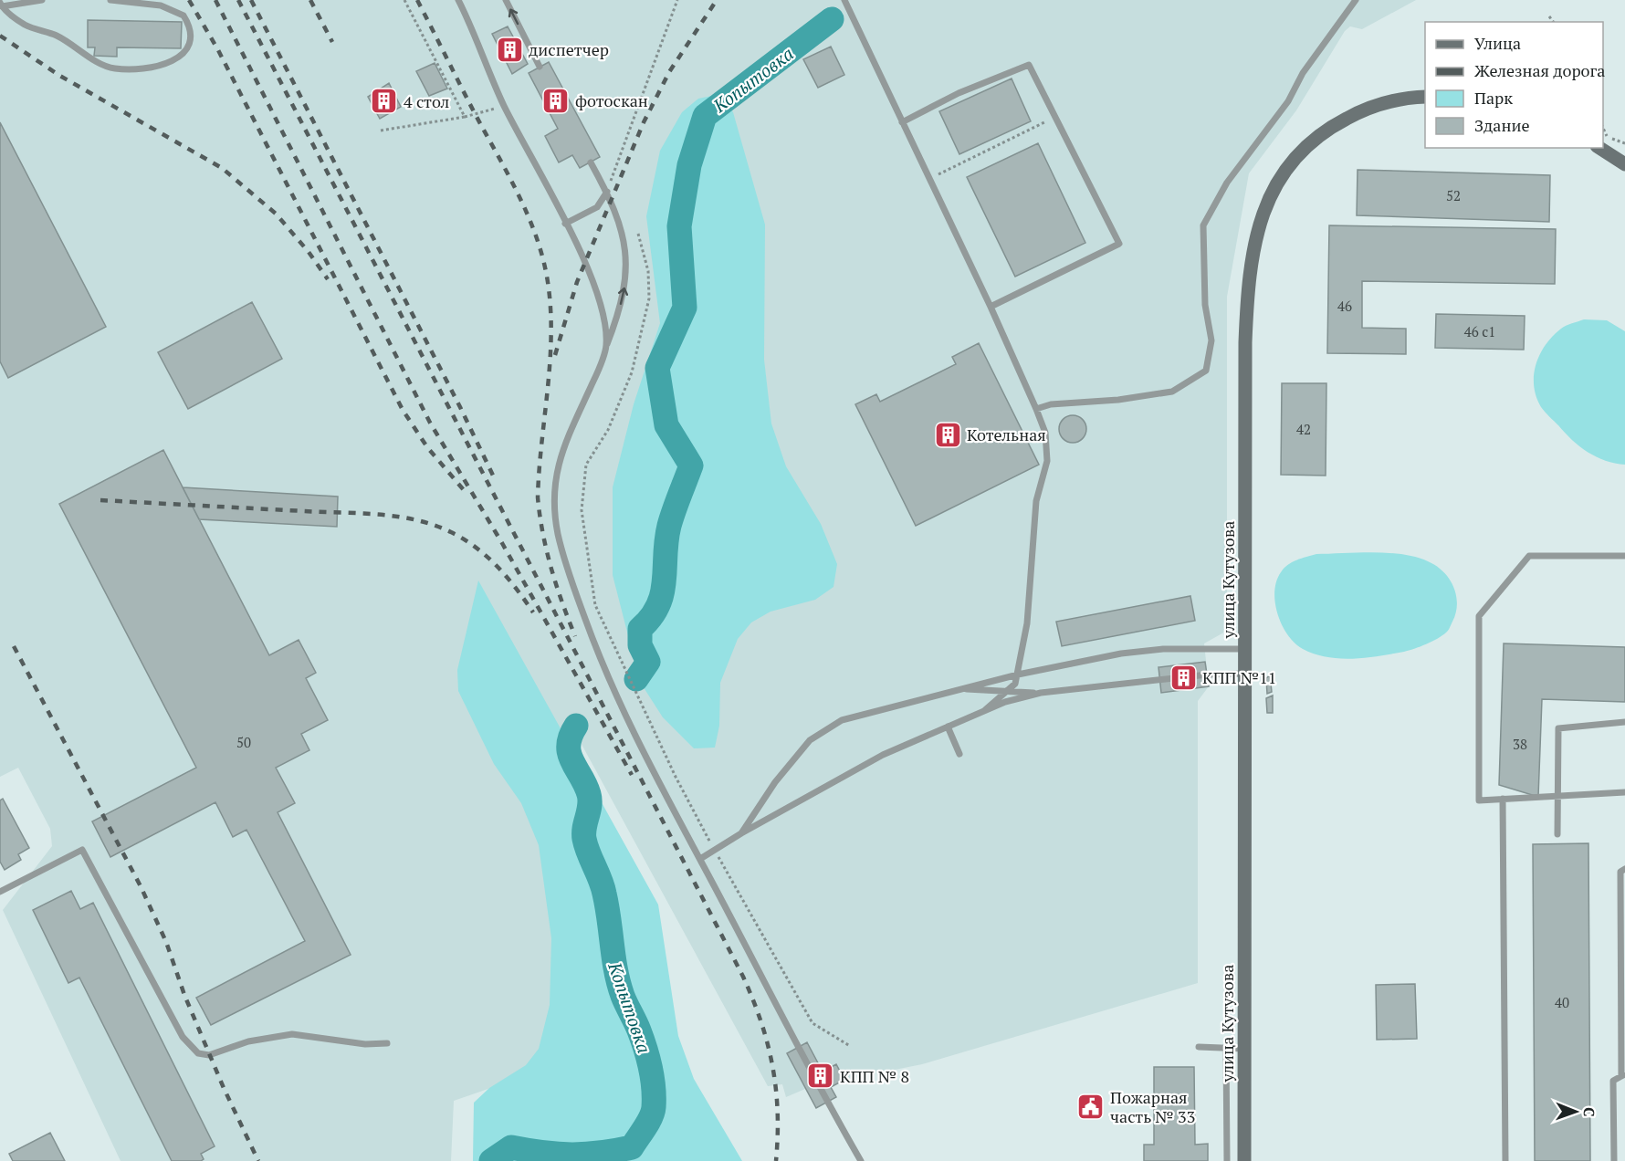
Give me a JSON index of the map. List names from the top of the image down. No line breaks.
{"streets":{"street":["улица Кутузова"]},"water":["Копытовка"],"places":{"building":["диспетчер","фотоскан","4 стол","Котельная","КПП №11","КПП № 8"],"public building":["Пожарная часть № 33"]},"house_numbers":["52","46","46 с1","42","50","38","40"],"legend":["Улица","Железная дорога","Парк","Здание"],"north":"right"}
